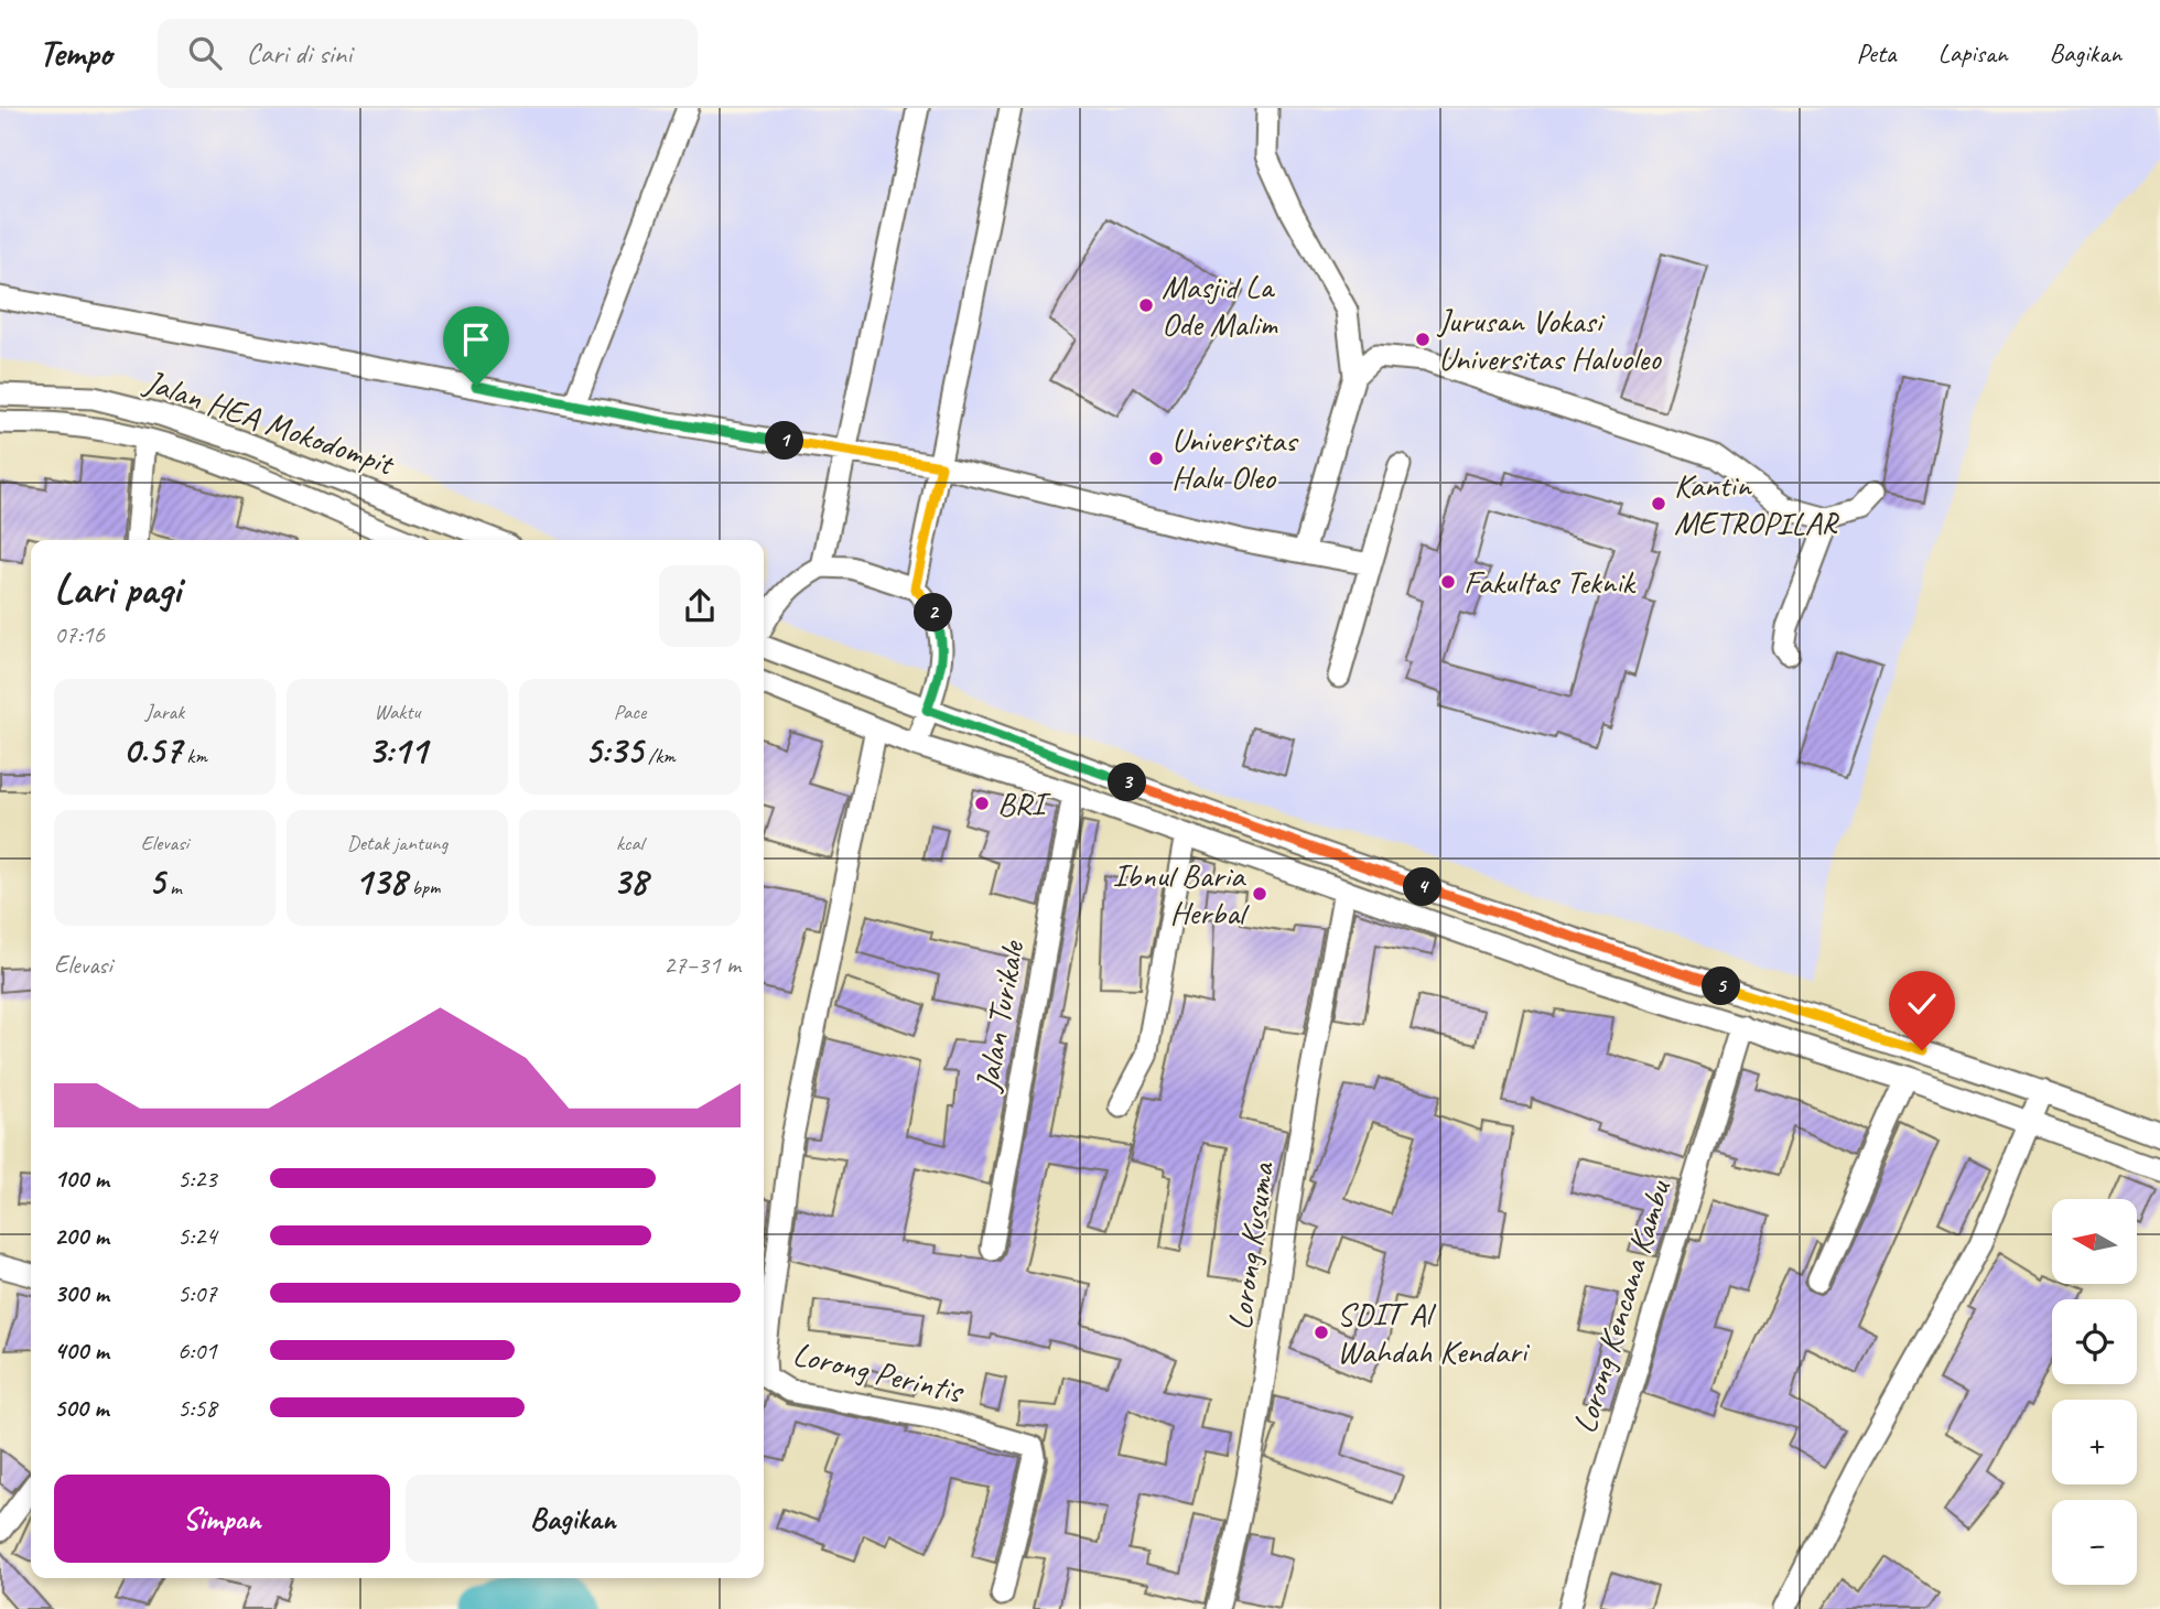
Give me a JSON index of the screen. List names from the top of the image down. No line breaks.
{"streets":{"street":["Jalan HEA Mokodompit","Jalan Turikale","Lorong Kusuma","Lorong Kencana Kambu","Lorong Perintis"]},"places":["Masjid La Ode Malim","Jurusan Vokasi Universitas Haluoleo","Universitas Halu Oleo","Kantin METROPILAR","Fakultas Teknik","BRI","Ibnul Baria Herbal","SDIT Al Wahdah Kendari"],"north":"left","page":{"header":"Tempo","search":"Cari di sini","nav":["Peta","Lapisan","Bagikan"],"pins":["1","2","3","4","5"],"heading":["Lari pagi","07:16"],"stats":[["Jarak","0.57 km"],["Waktu","3:11"],["Pace","5:35 /km"],["Elevasi","5 m"],["Detak jantung","138 bpm"],["kcal","38"]],"chart":["Elevasi","27–31 m"],"list":[{"name":"100 m","note":"5:23"},{"name":"200 m","note":"5:24"},{"name":"300 m","note":"5:07"},{"name":"400 m","note":"6:01"},{"name":"500 m","note":"5:58"}],"map_buttons":["+","−"],"buttons":["Simpan","Bagikan"]}}
